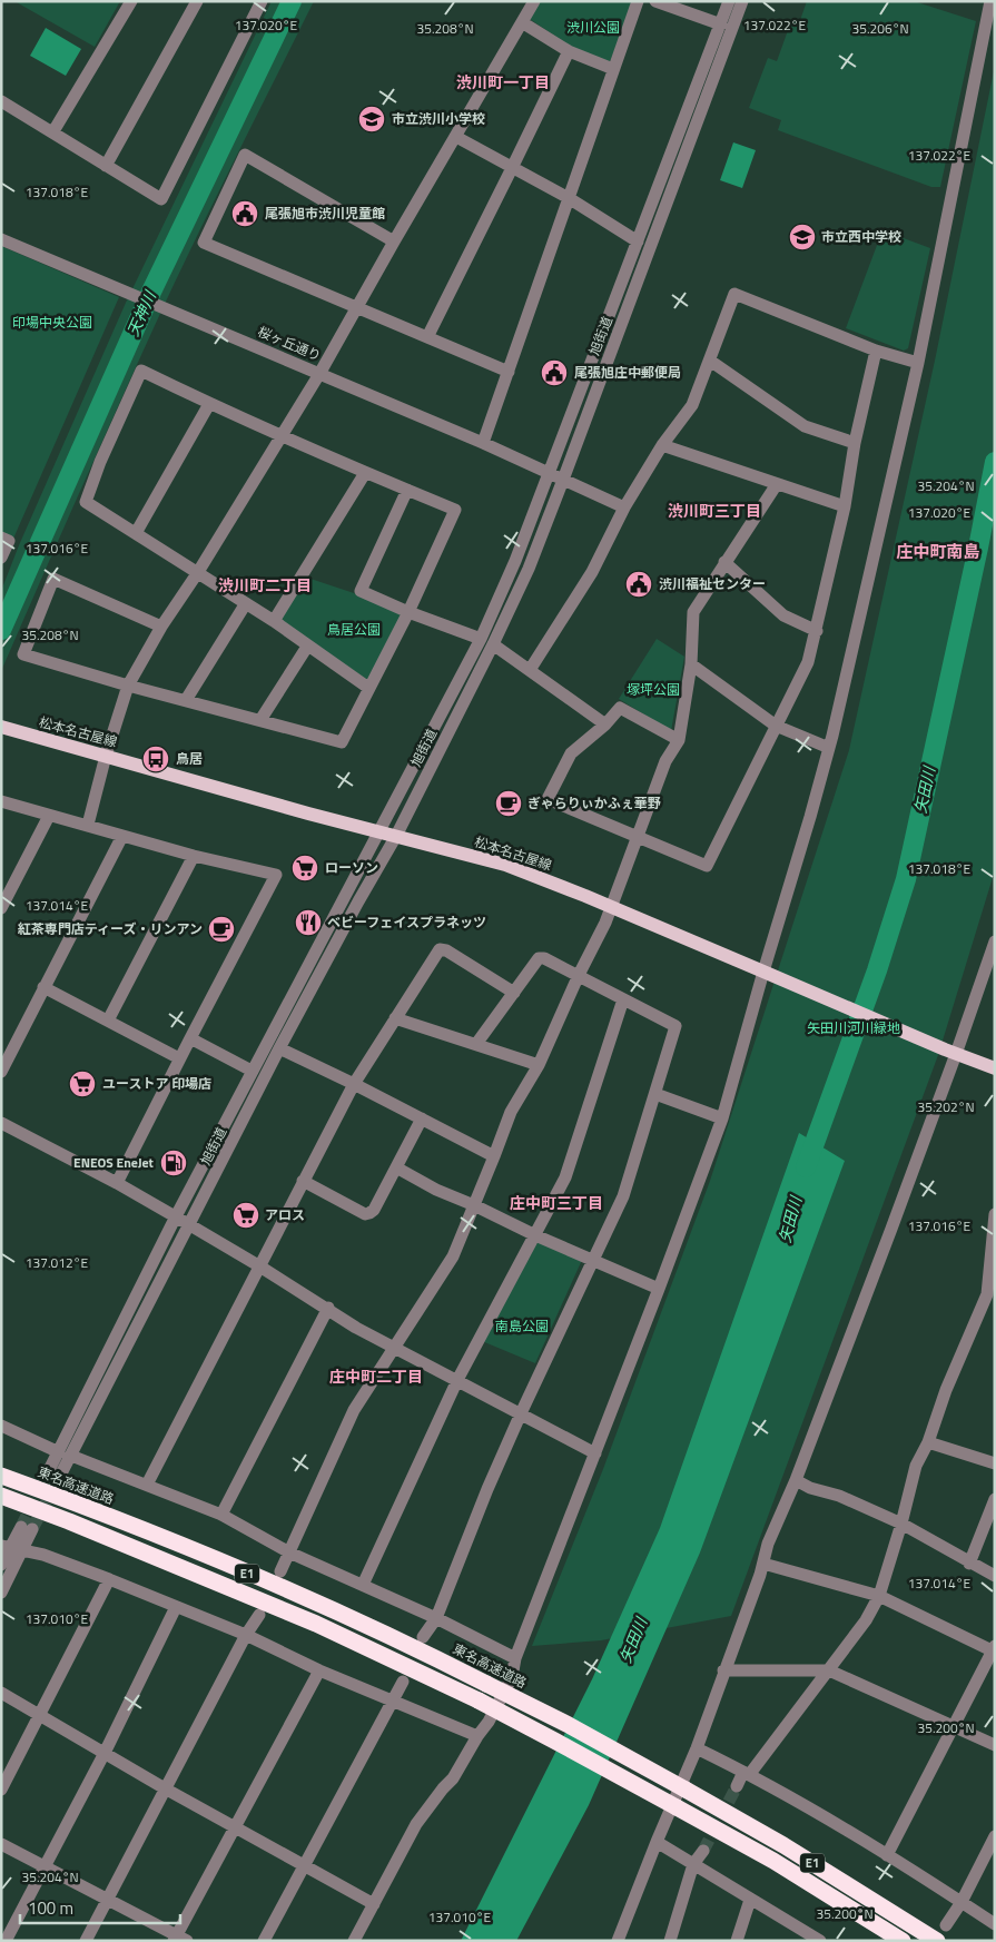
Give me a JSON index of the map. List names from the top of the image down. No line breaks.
{"streets":{"highway":["東名高速道路","E1"],"main road":["松本名古屋線"],"street":["旭街道","桜ヶ丘通り"]},"crossings":[["旭街道","桜ヶ丘通り"],["旭街道","松本名古屋線"]],"districts":["渋川町一丁目","渋川町三丁目","庄中町南島","渋川町二丁目","庄中町三丁目","庄中町二丁目"],"water":["天神川","矢田川"],"parks":["渋川公園","印場中央公園","鳥居公園","塚坪公園","矢田川河川緑地","南島公園"],"places":{"school or university":["市立渋川小学校","市立西中学校"],"public building":["尾張旭市渋川児童館","尾張旭庄中郵便局","渋川福祉センター"],"bus stop":["鳥居"],"cafe":["ぎゃらりぃかふぇ華野","紅茶専門店ティーズ・リンアン"],"supermarket":["ローソン","ユーストア 印場店","アロス"],"restaurant":["ベビーフェイスプラネッツ"],"fuel station":["ENEOS EneJet"]},"scale_bar":"100 m","coordinates":["137.020°E","137.022°E","35.208°N","35.206°N","137.018°E","35.204°N","137.016°E","137.014°E","35.202°N","137.012°E","137.010°E","35.200°N"]}
